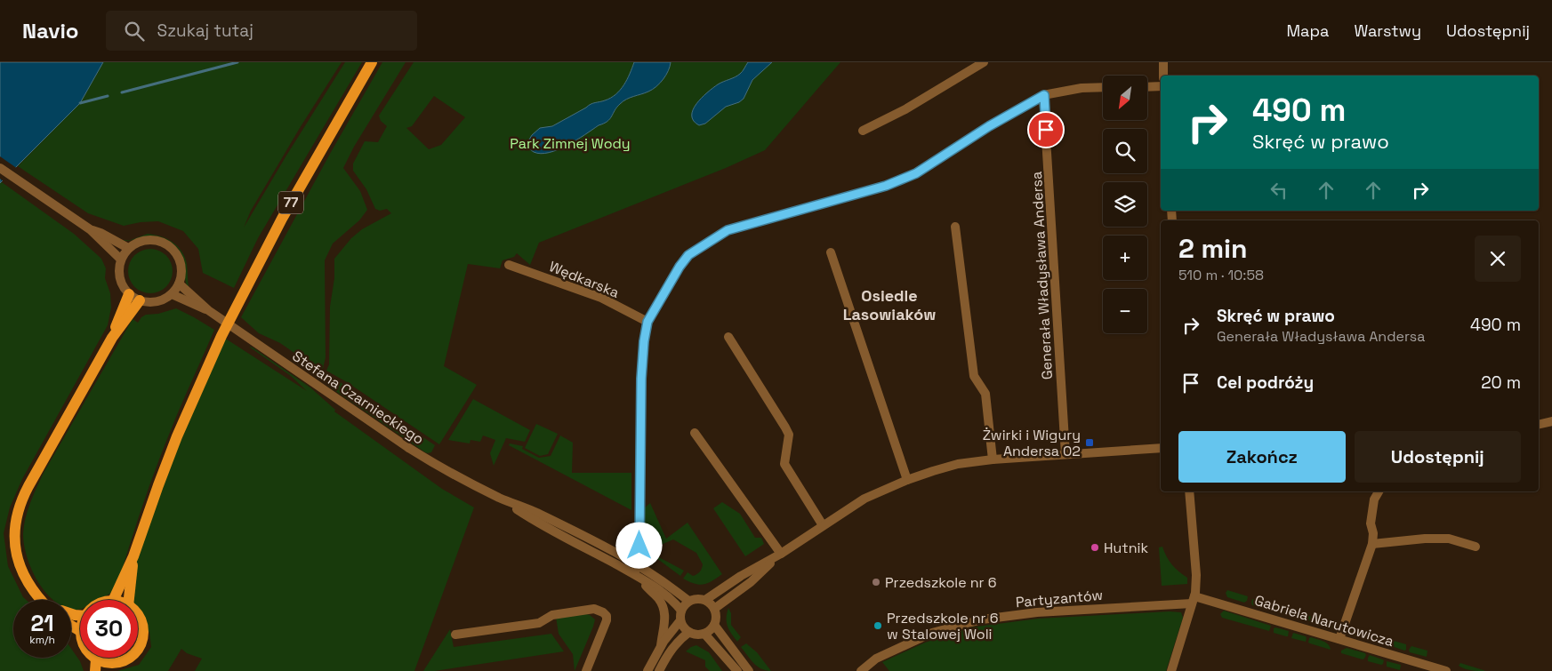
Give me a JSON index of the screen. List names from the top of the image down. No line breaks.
{"streets":{"main road":["77"],"street":["Generała Władysława Andersa","Wędkarska","Stefana Czarnieckiego","Partyzantów","Gabriela Narutowicza"]},"crossings":[["Partyzantów","Gabriela Narutowicza"]],"districts":["Osiedle Lasowiaków"],"parks":["Park Zimnej Wody"],"places":{"transit":["Żwirki i Wigury Andersa 02"],"other":["Hutnik","Przedszkole nr 6","Przedszkole nr 6 w Stalowej Woli"]},"north":"bottom left","page":{"header":"Navio","search":"Szukaj tutaj","nav":["Mapa","Warstwy","Udostępnij"],"map_buttons":["+","−"],"turn":["490 m","Skręć w prawo"],"heading":["2 min","510 m · 10:58"],"list":[{"name":"Skręć w prawo","note":"Generała Władysława Andersa","value":"490 m"},{"name":"Cel podróży","value":"20 m"}],"buttons":["Zakończ","Udostępnij"],"speed":"21 km/h","limit":"30"}}
